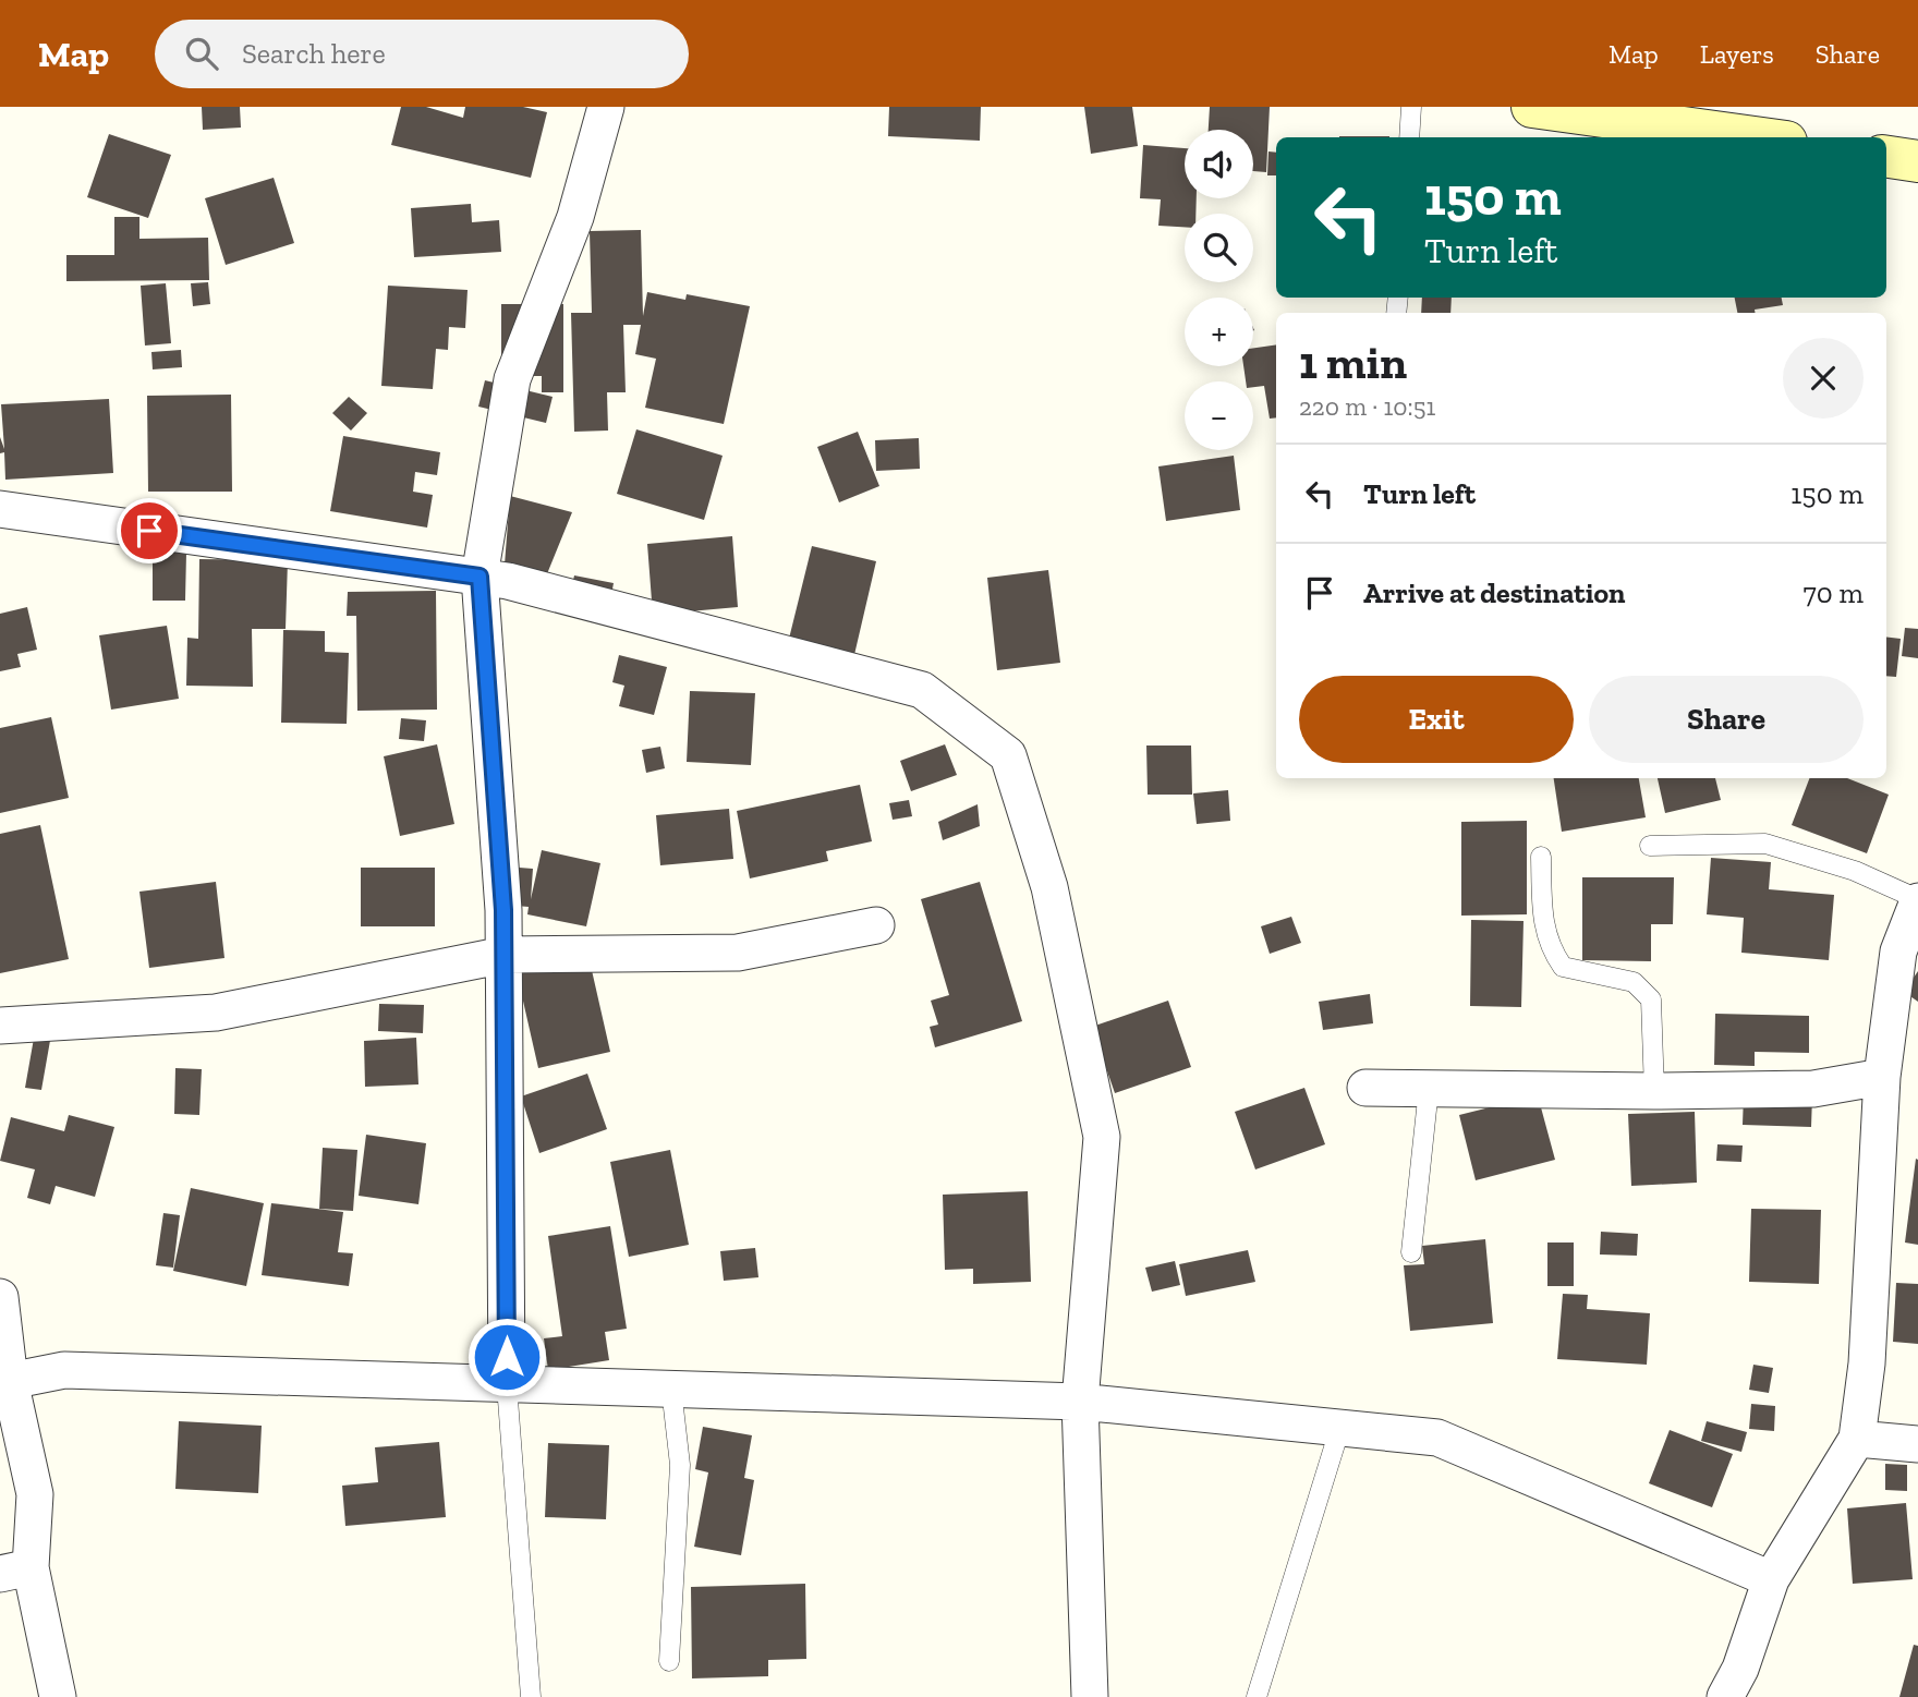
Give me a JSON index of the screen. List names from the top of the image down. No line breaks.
{"page":{"header":"Map","search":"Search here","nav":["Map","Layers","Share"],"map_buttons":["+","−"],"turn":["150 m","Turn left"],"heading":["1 min","220 m · 10:51"],"list":[{"name":"Turn left","value":"150 m"},{"name":"Arrive at destination","value":"70 m"}],"buttons":["Exit","Share"]}}
